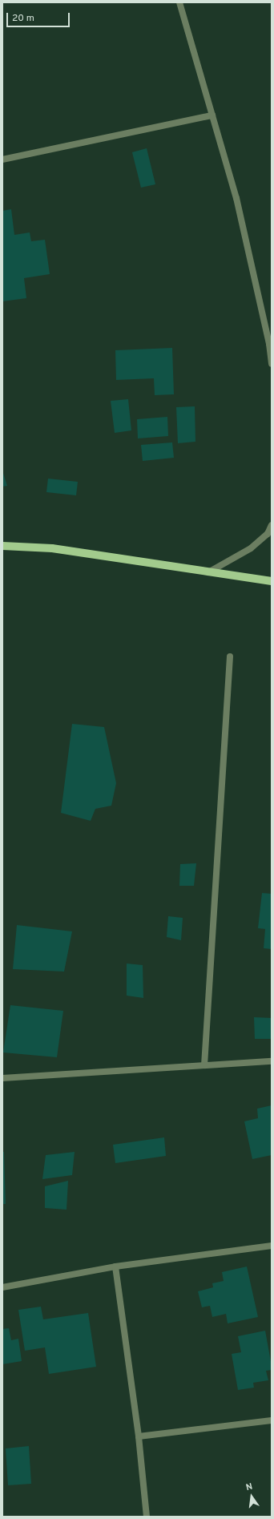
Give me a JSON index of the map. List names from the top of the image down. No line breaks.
{"scale_bar":"20 m","north":"top"}
